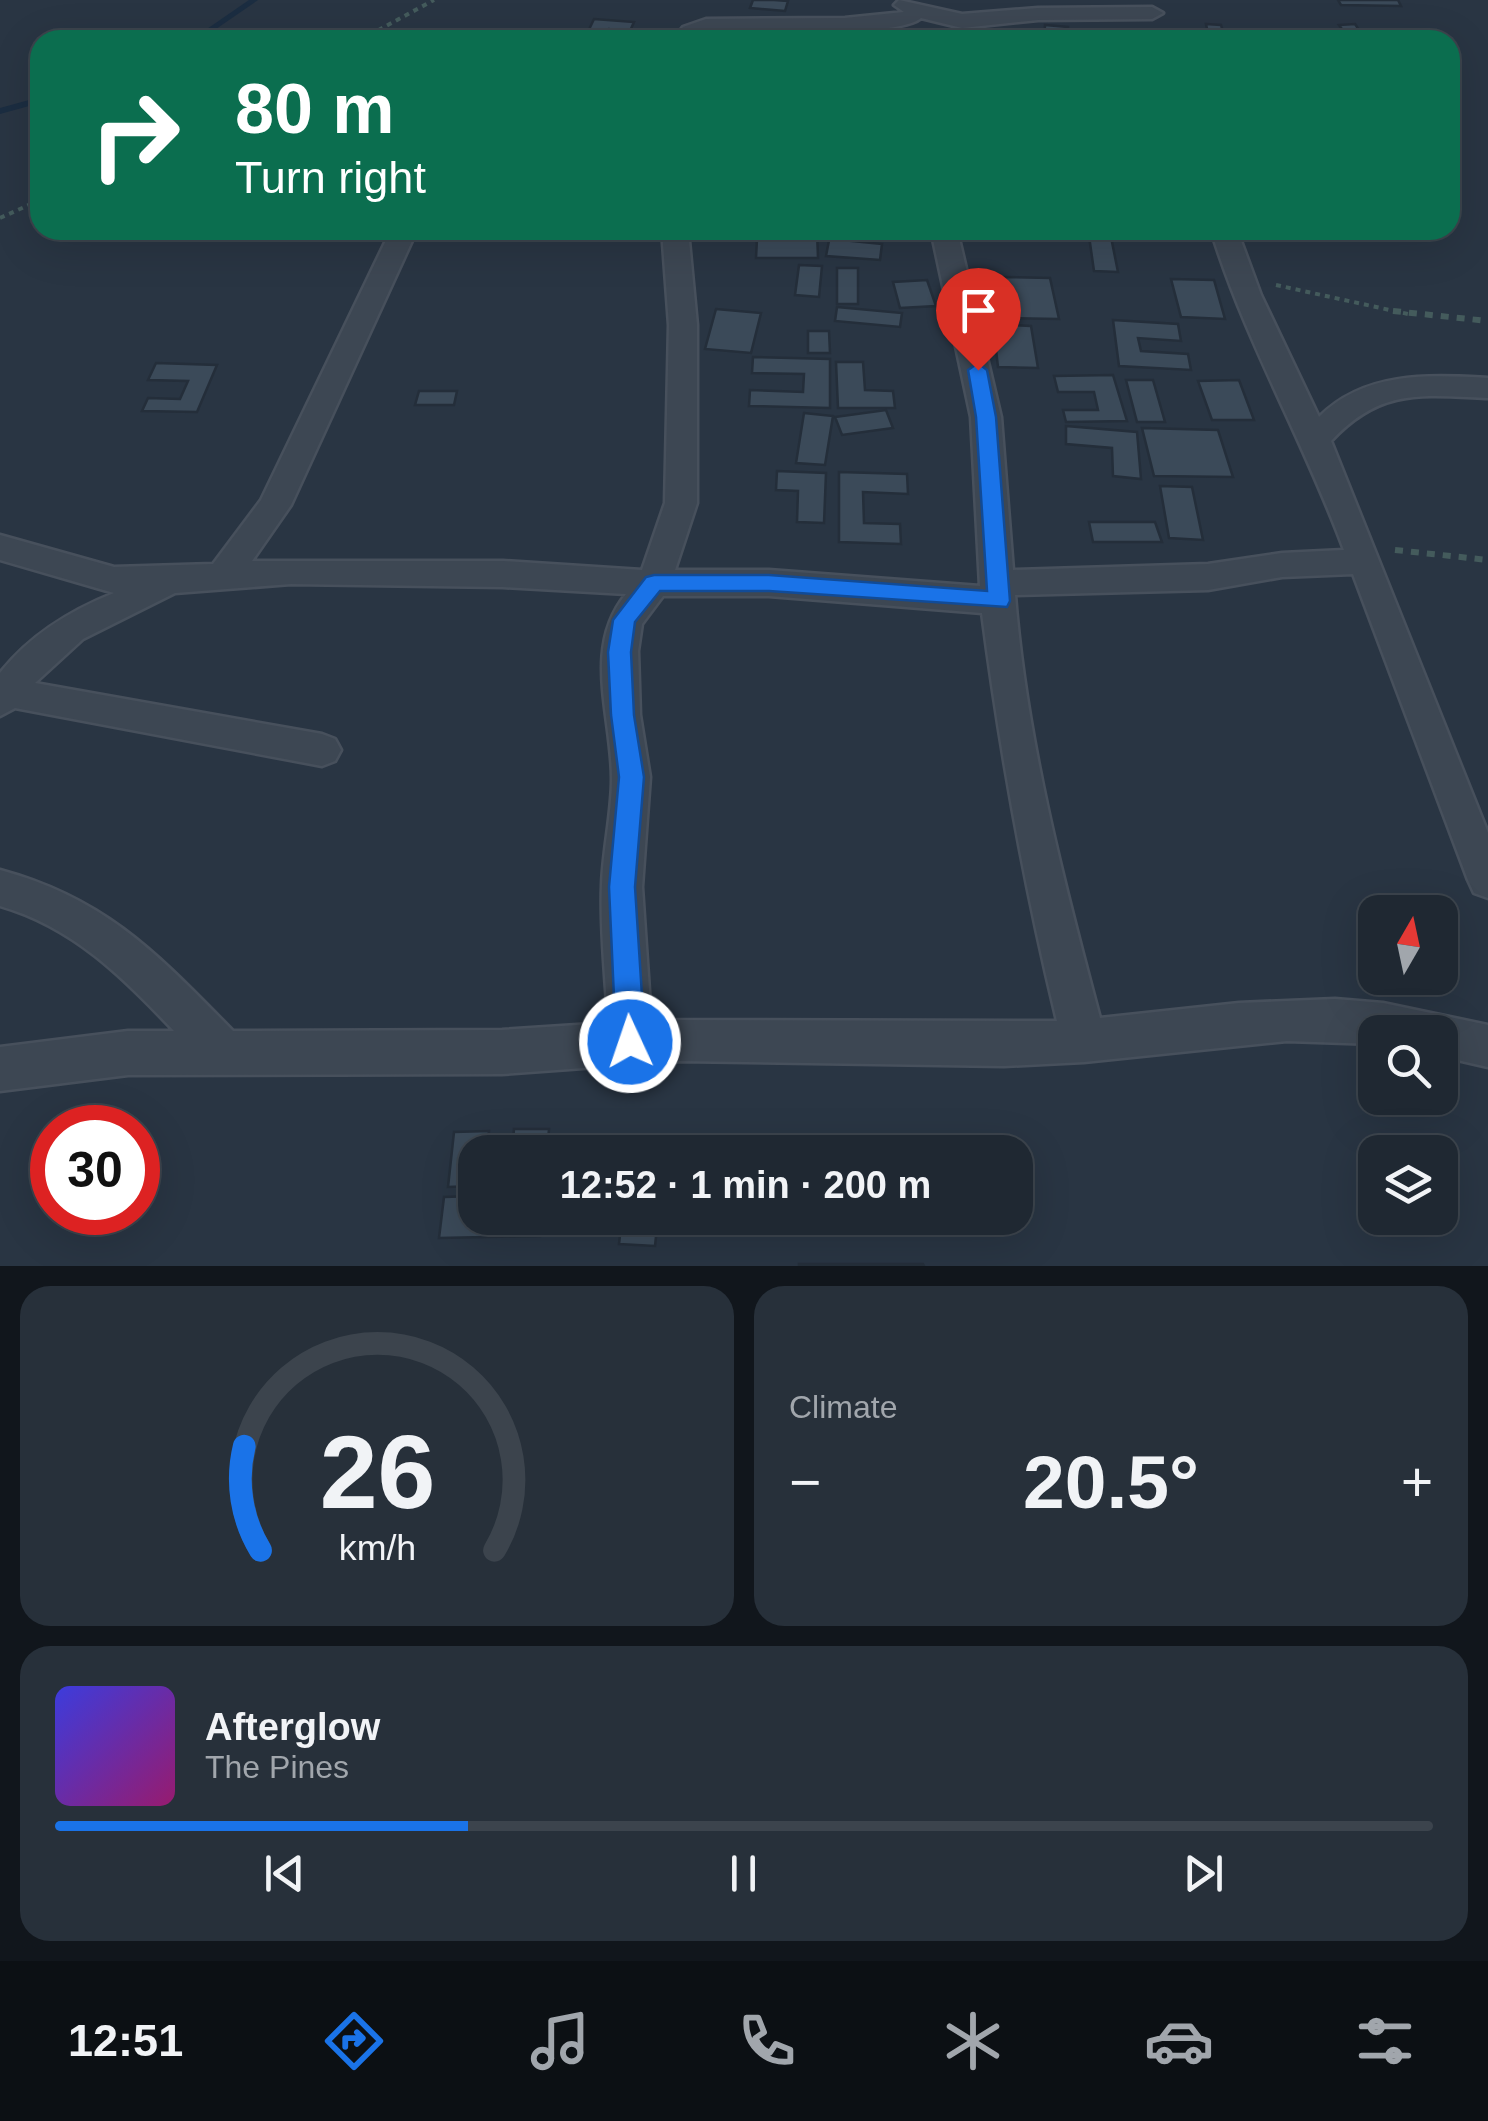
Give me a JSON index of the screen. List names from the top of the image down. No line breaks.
{"north":"top","page":{"turn":["80 m","Turn right"],"limit":"30","trip":"12:52 · 1 min · 200 m","tile":"Climate","heat":["−","20.5°","+"],"song":["Afterglow","The Pines"],"tabs":"12:51","gauge":["26","km/h"]}}
